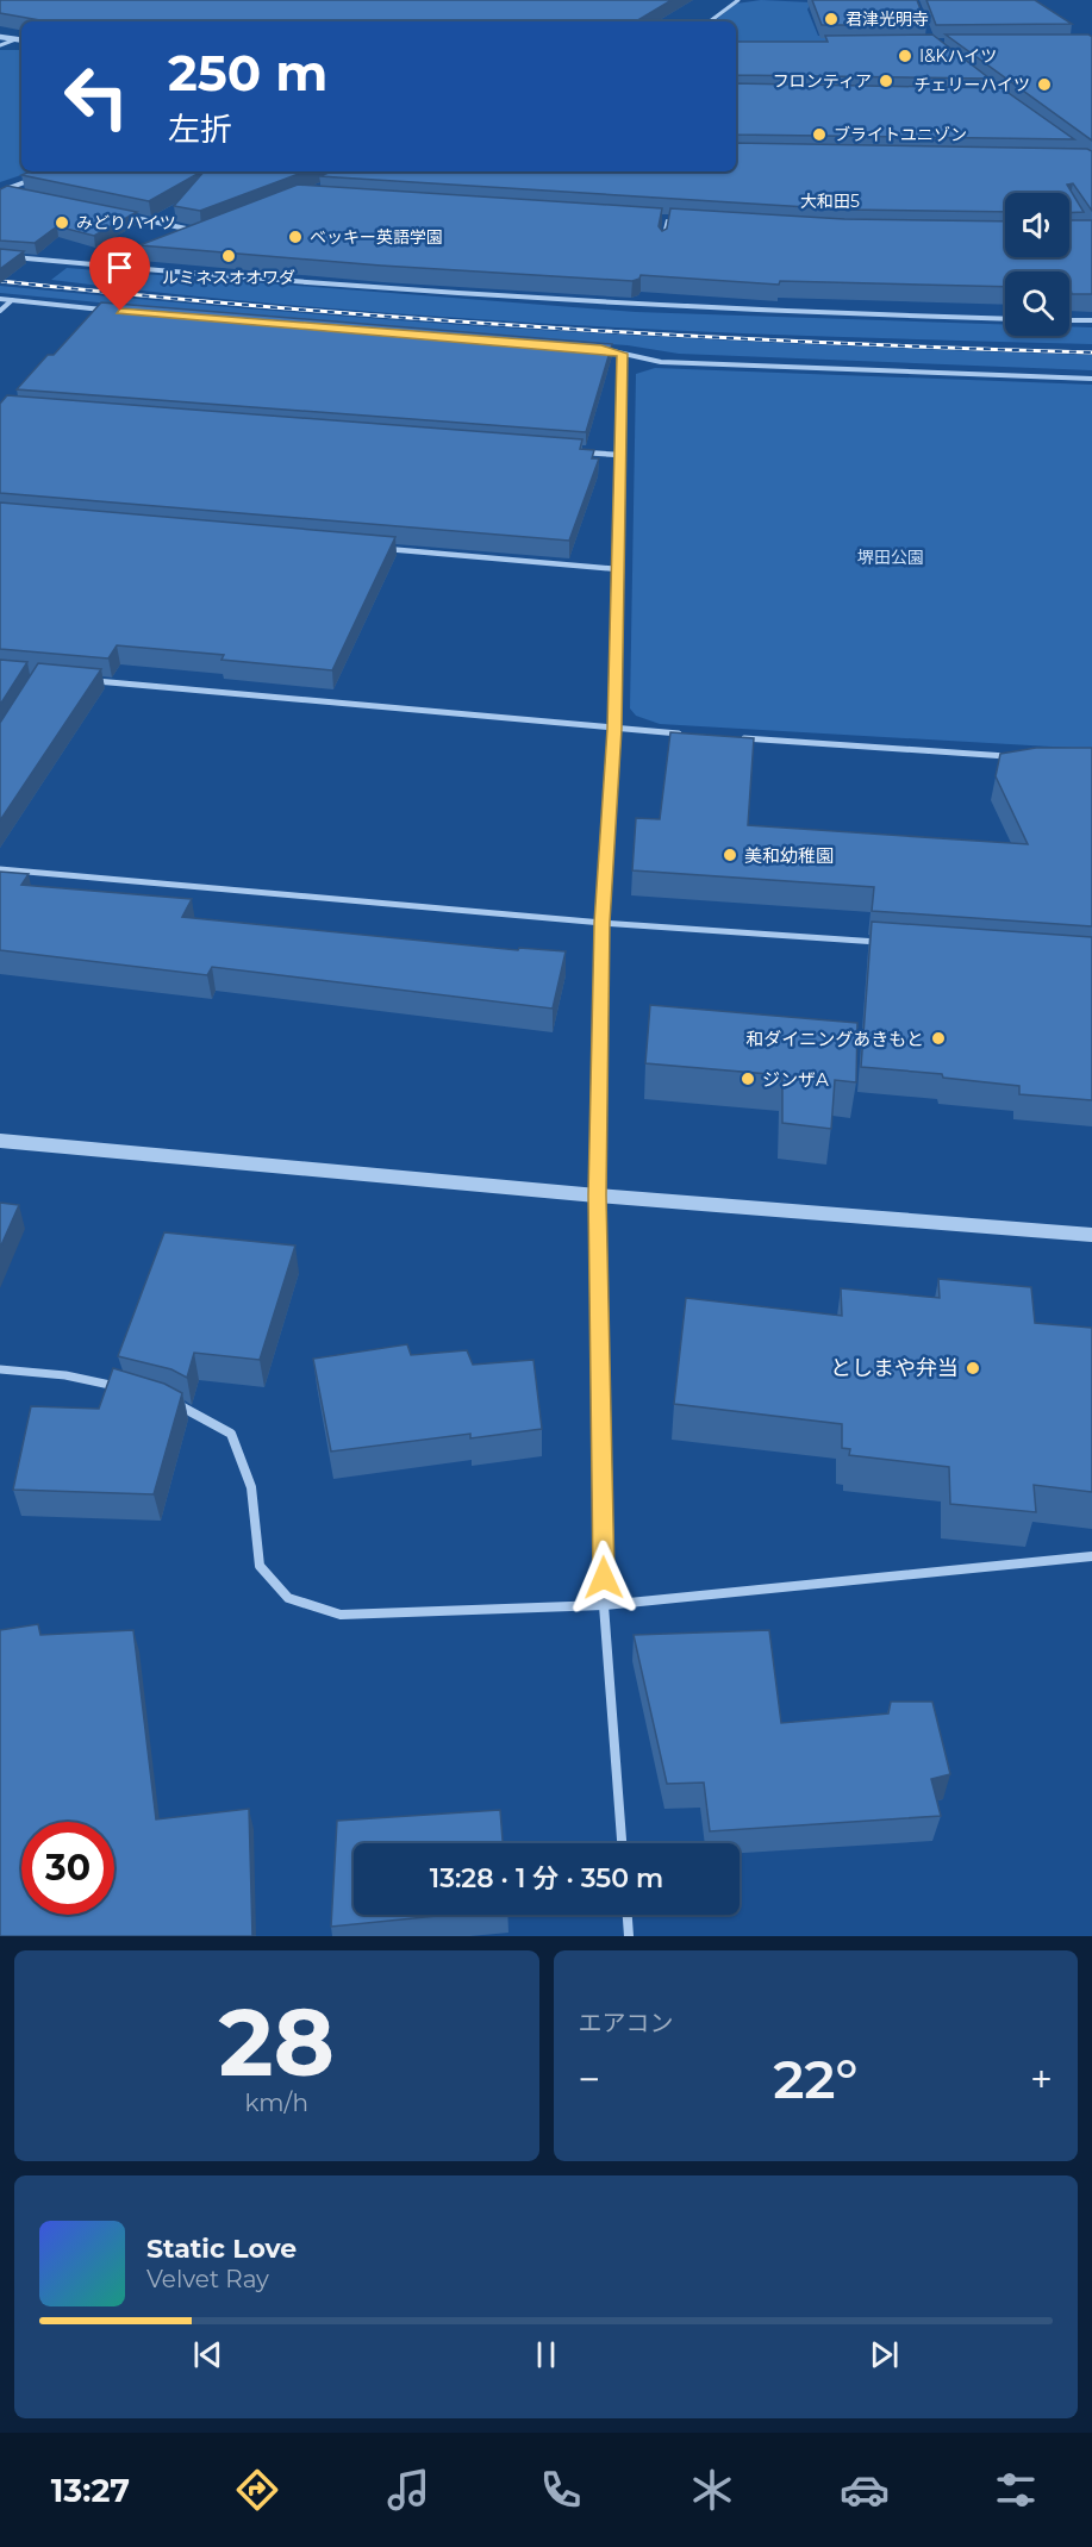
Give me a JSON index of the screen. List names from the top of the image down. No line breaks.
{"districts":["大和田5"],"parks":["堺田公園"],"places":["君津光明寺","I&Kハイツ","フロンティア","チェリーハイツ","ブライトユニゾン","みどりハイツ","ベッキー英語学園","ルミネスオオワダ","美和幼稚園","和ダイニングあきもと","ジンザA","としまや弁当"],"page":{"turn":["250 m","左折"],"limit":"30","trip":"13:28 · 1 分 · 350 m","tile":[["28","km/h"],"エアコン"],"heat":["−","22°","+"],"song":["Static Love","Velvet Ray"],"tabs":"13:27"}}
